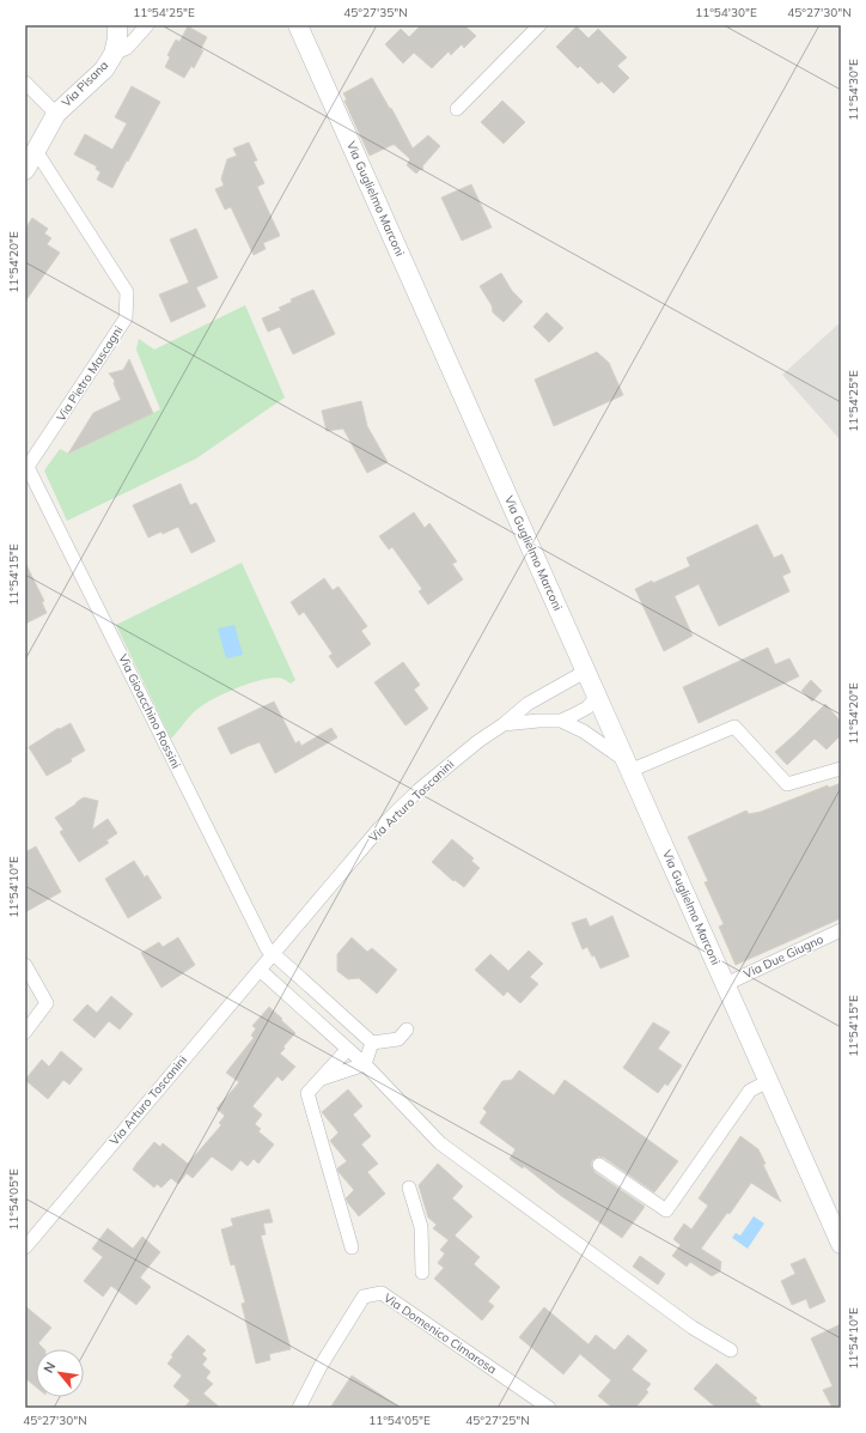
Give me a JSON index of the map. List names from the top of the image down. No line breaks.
{"streets":{"main road":["Via Pisana","Via Guglielmo Marconi"],"street":["Via Pietro Mascagni","Via Gioacchino Rossini","Via Arturo Toscanini","Via Due Giugno","Via Domenico Cimarosa"]},"crossings":[["Via Pisana","Via Pietro Mascagni"],["Via Guglielmo Marconi","Via Arturo Toscanini"],["Via Guglielmo Marconi","Via Due Giugno"],["Via Pietro Mascagni","Via Gioacchino Rossini"],["Via Gioacchino Rossini","Via Arturo Toscanini"]],"north":"top left","coordinates":["11°54'25\"E","45°27'35\"N","11°54'30\"E","45°27'30\"N","11°54'20\"E","11°54'15\"E","11°54'10\"E","11°54'05\"E","45°27'25\"N"]}
